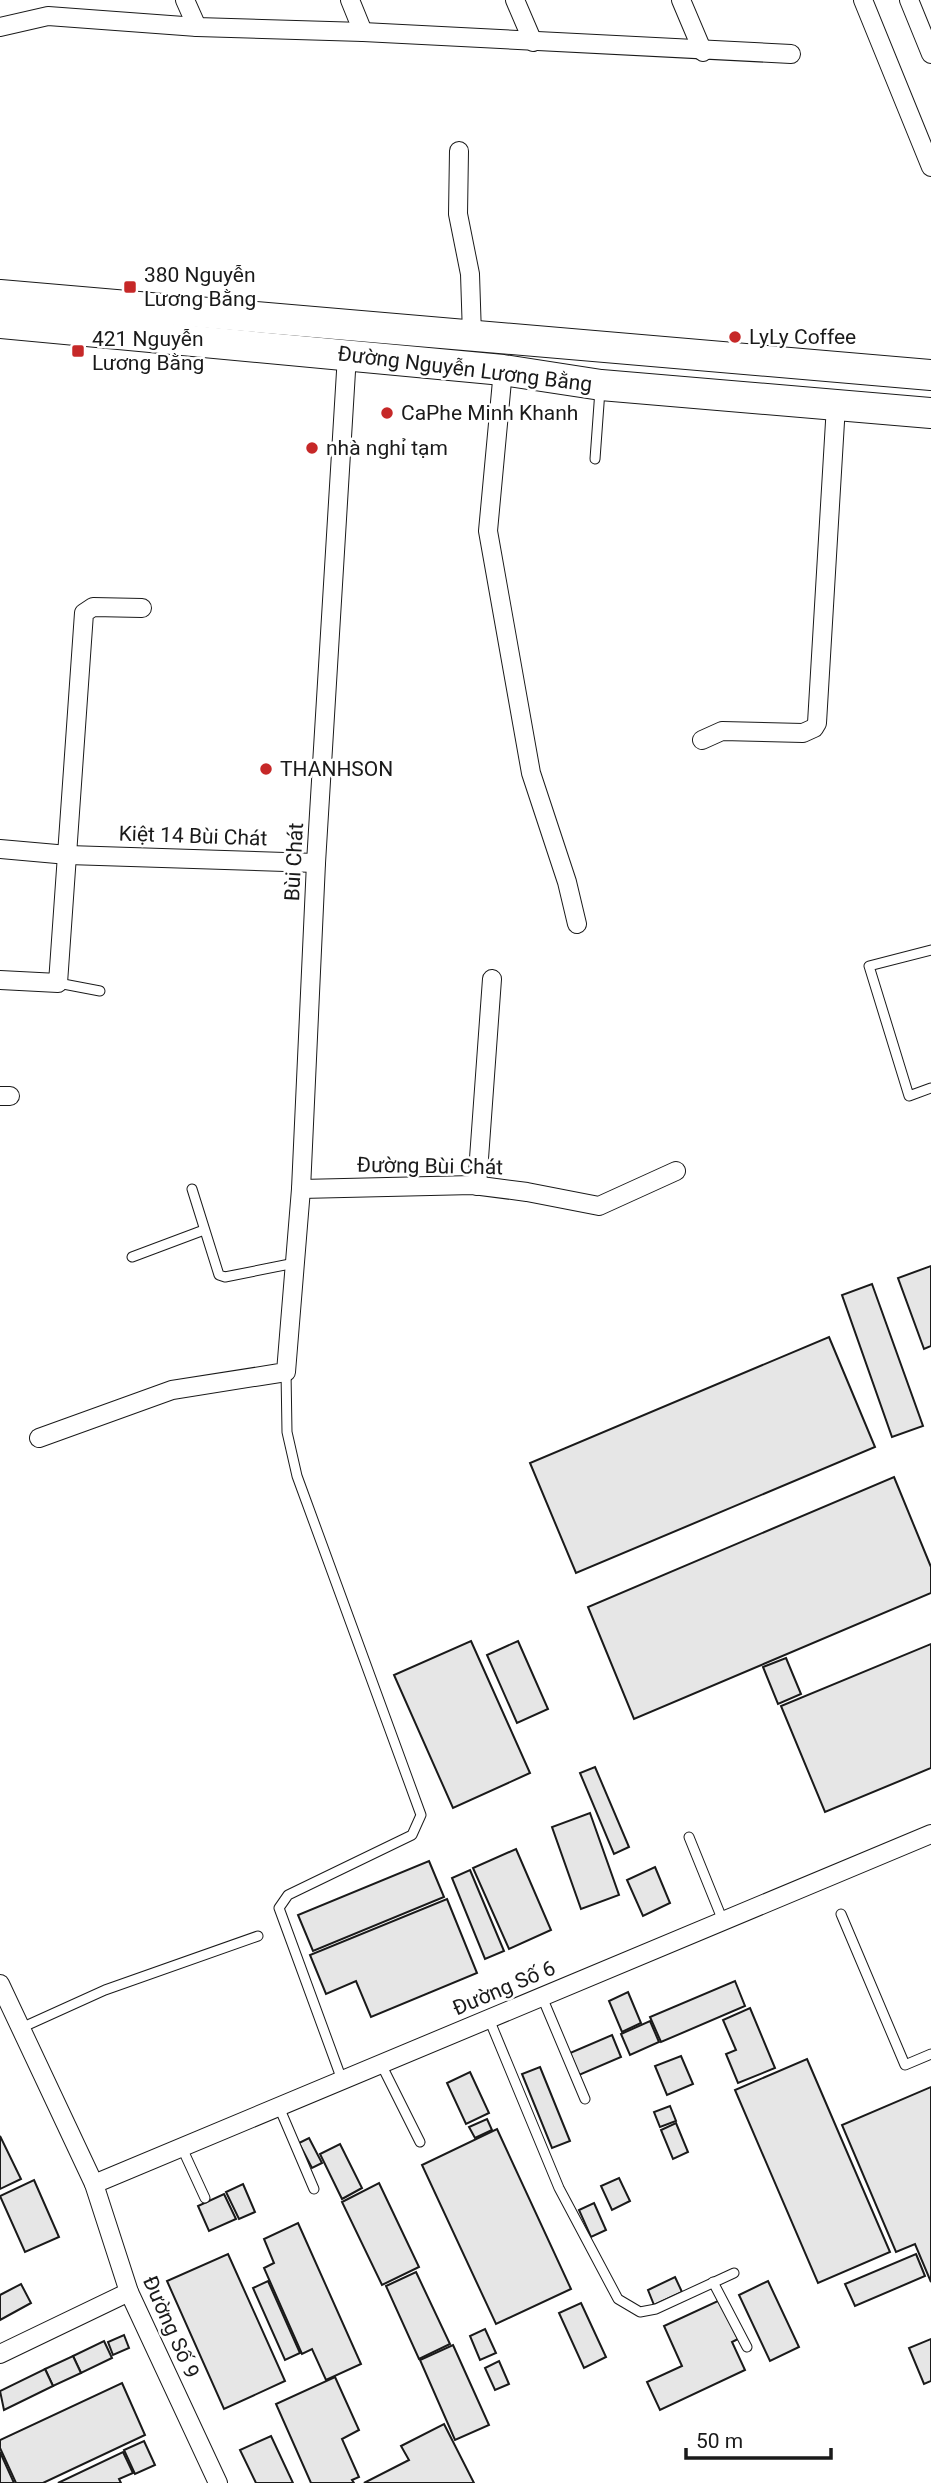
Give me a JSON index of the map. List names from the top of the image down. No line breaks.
{"streets":{"highway":["Đường Nguyễn Lương Bằng"],"street":["Kiệt 14 Bùi Chát","Bùi Chát","Đường Bùi Chát","Đường Số 6","Đường Số 9"]},"crossings":[["Đường Nguyễn Lương Bằng","Bùi Chát"],["Kiệt 14 Bùi Chát","Bùi Chát"],["Bùi Chát","Đường Bùi Chát"],["Đường Số 6","Đường Số 9"]],"places":{"transit":["380 Nguyễn Lương Bằng","421 Nguyễn Lương Bằng"],"other":["LyLy Coffee","CaPhe Minh Khanh","nhà nghỉ tạm","THANHSON"]},"scale_bar":"50 m"}
